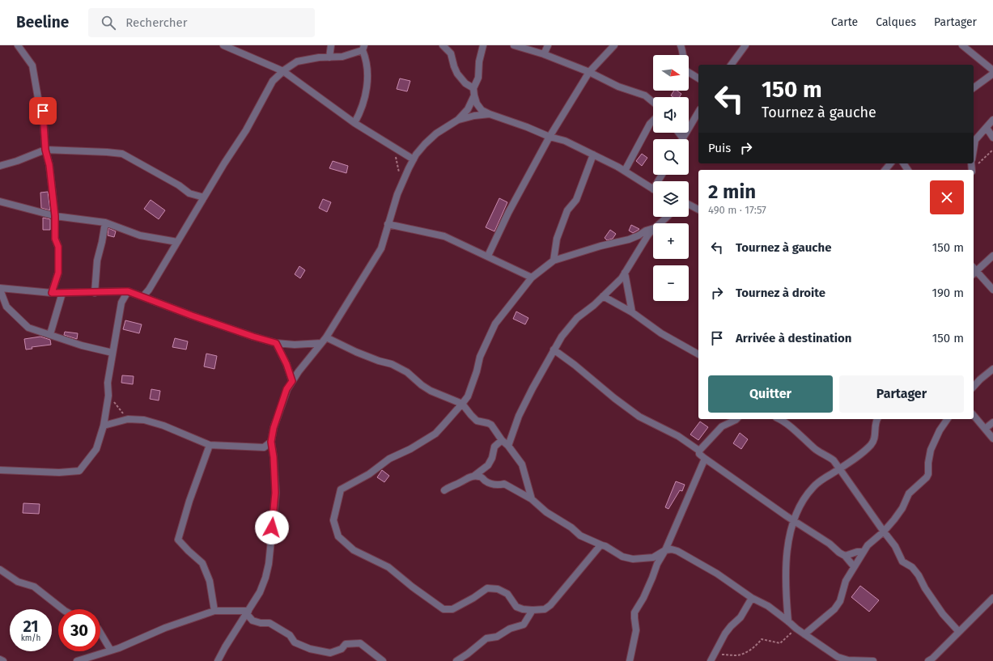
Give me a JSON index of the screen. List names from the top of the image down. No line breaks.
{"north":"right","page":{"header":"Beeline","search":"Rechercher","nav":["Carte","Calques","Partager"],"map_buttons":["+","−"],"turn":["150 m","Tournez à gauche"],"then":"Puis","heading":["2 min","490 m · 17:57"],"list":[{"name":"Tournez à gauche","value":"150 m"},{"name":"Tournez à droite","value":"190 m"},{"name":"Arrivée à destination","value":"150 m"}],"buttons":["Quitter","Partager"],"speed":"21 km/h","limit":"30"}}
